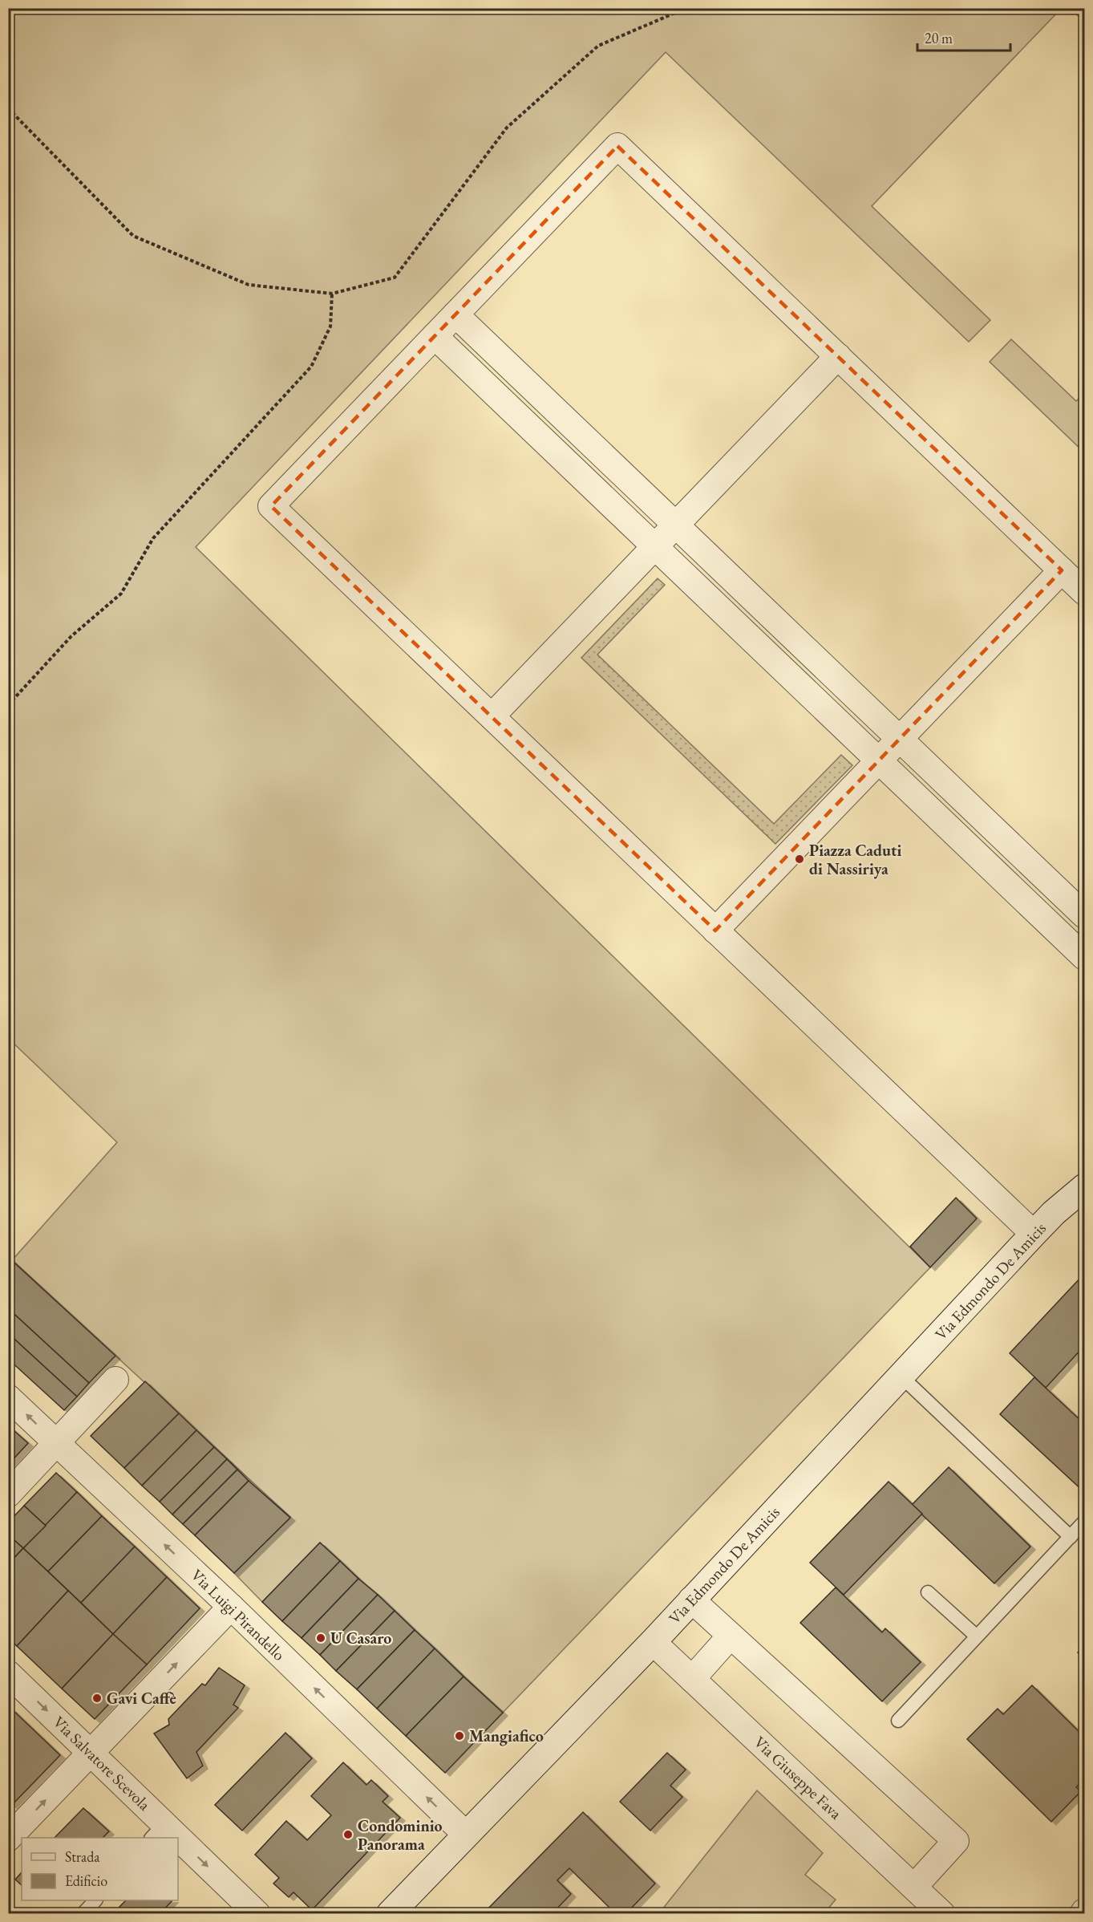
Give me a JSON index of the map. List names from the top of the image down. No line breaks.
{"streets":{"main road":["Via Edmondo De Amicis"],"street":["Via Luigi Pirandello","Via Salvatore Scevola","Via Giuseppe Fava"]},"crossings":[["Via Edmondo De Amicis","Via Luigi Pirandello"],["Via Edmondo De Amicis","Via Giuseppe Fava"]],"one_way":["Via Luigi Pirandello","Via Salvatore Scevola"],"places":["Piazza Caduti di Nassiriya","U Casaro","Gavi Caffè","Mangiafico","Condominio Panorama"],"legend":["Strada","Edificio"],"scale_bar":"20 m"}
